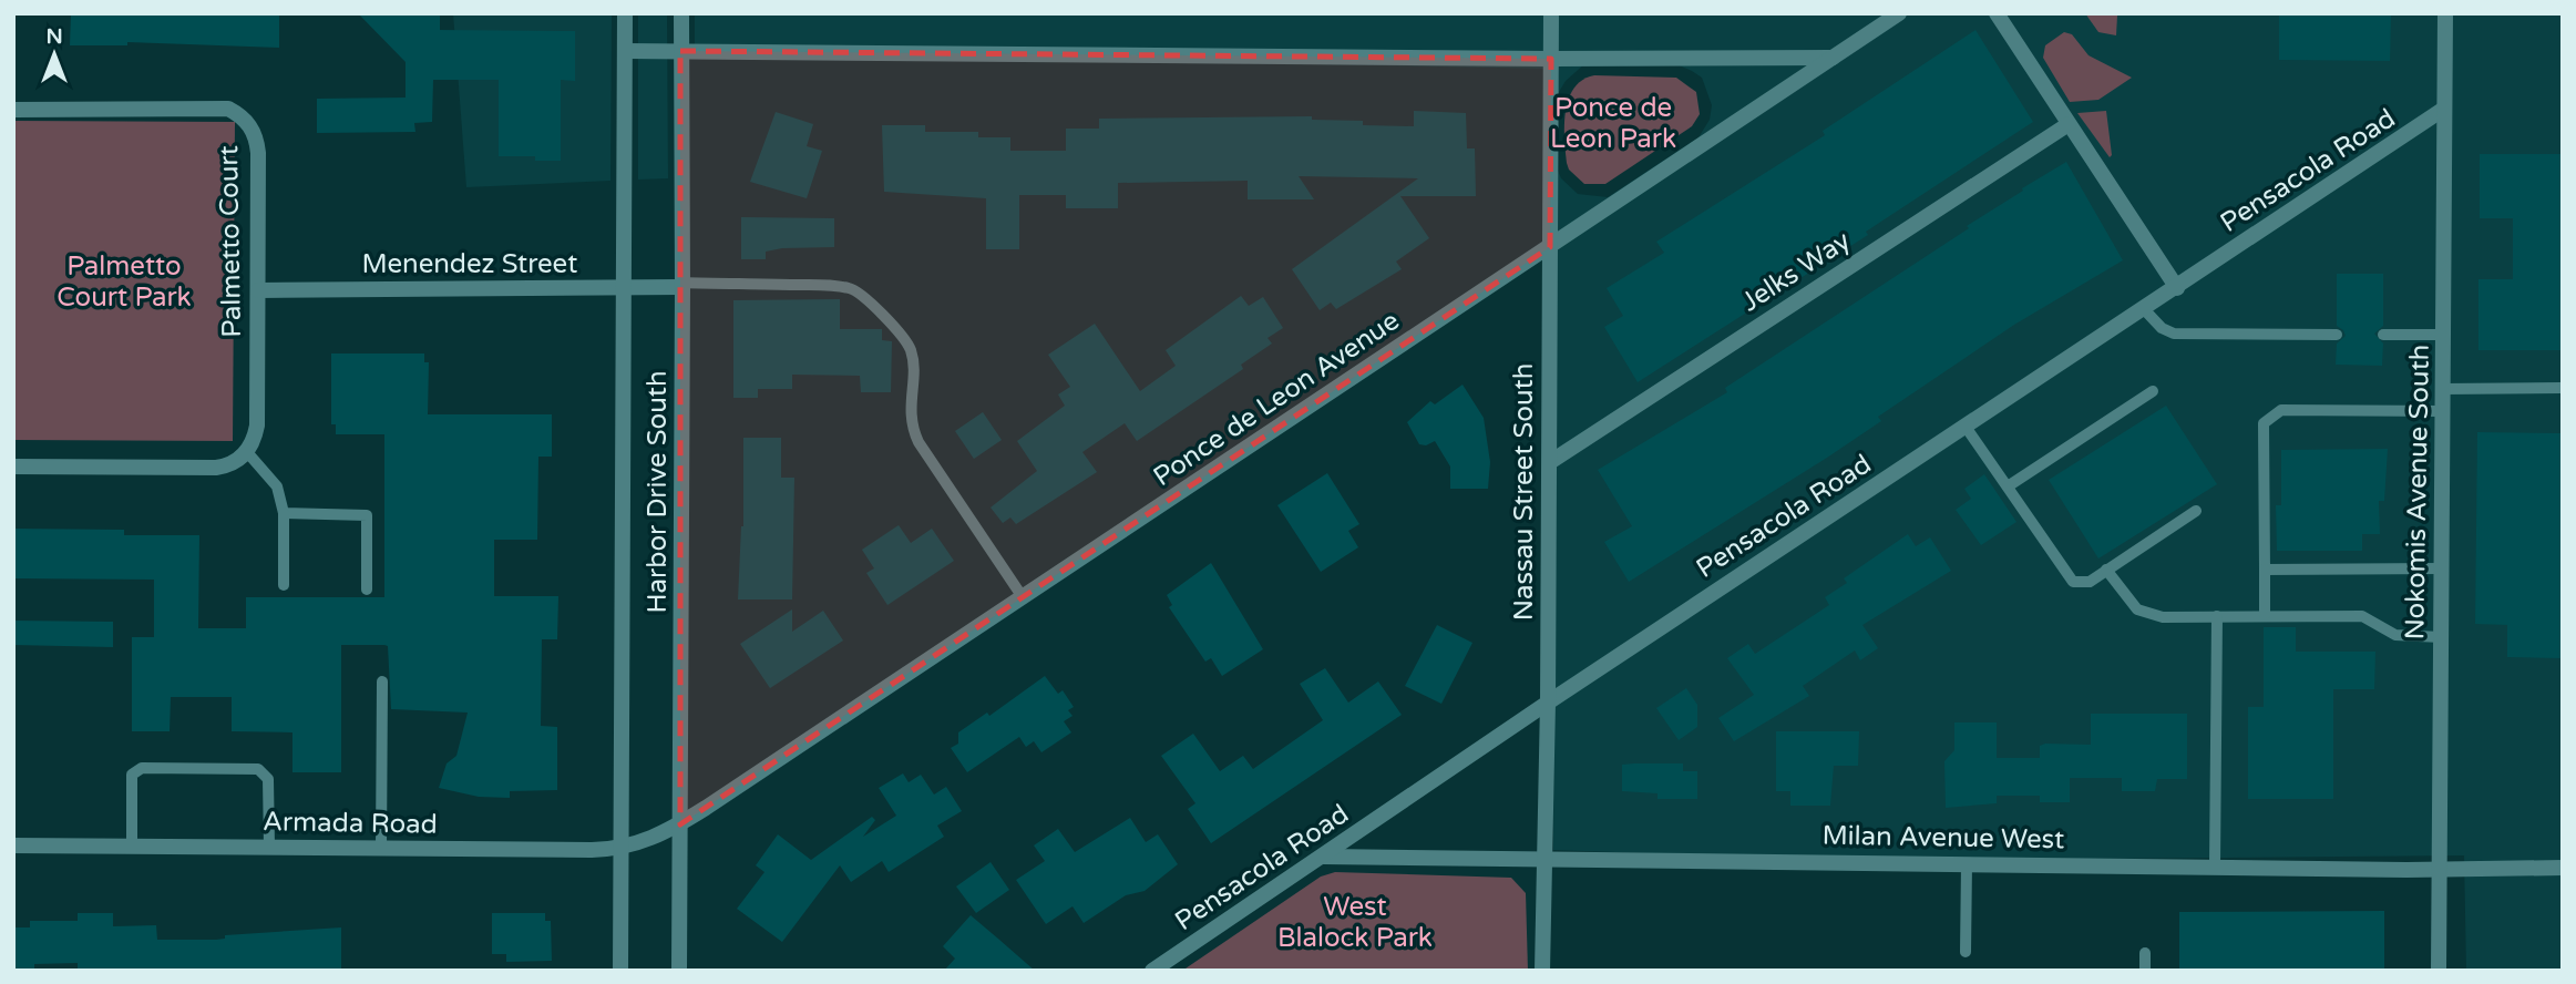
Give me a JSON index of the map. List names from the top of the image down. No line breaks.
{"streets":{"street":["Pensacola Road","Palmetto Court","Menendez Street","Jelks Way","Ponce de Leon Avenue","Harbor Drive South","Nassau Street South","Nokomis Avenue South","Armada Road","Milan Avenue West"]},"crossings":[["Pensacola Road","Nassau Street South"],["Pensacola Road","Nokomis Avenue South"],["Pensacola Road","Milan Avenue West"],["Palmetto Court","Menendez Street"],["Menendez Street","Harbor Drive South"],["Jelks Way","Nassau Street South"],["Ponce de Leon Avenue","Harbor Drive South"],["Ponce de Leon Avenue","Nassau Street South"],["Ponce de Leon Avenue","Armada Road"],["Harbor Drive South","Armada Road"],["Nassau Street South","Milan Avenue West"],["Nokomis Avenue South","Milan Avenue West"]],"parks":["Ponce de Leon Park","Palmetto Court Park","West Blalock Park"],"north":"top"}
